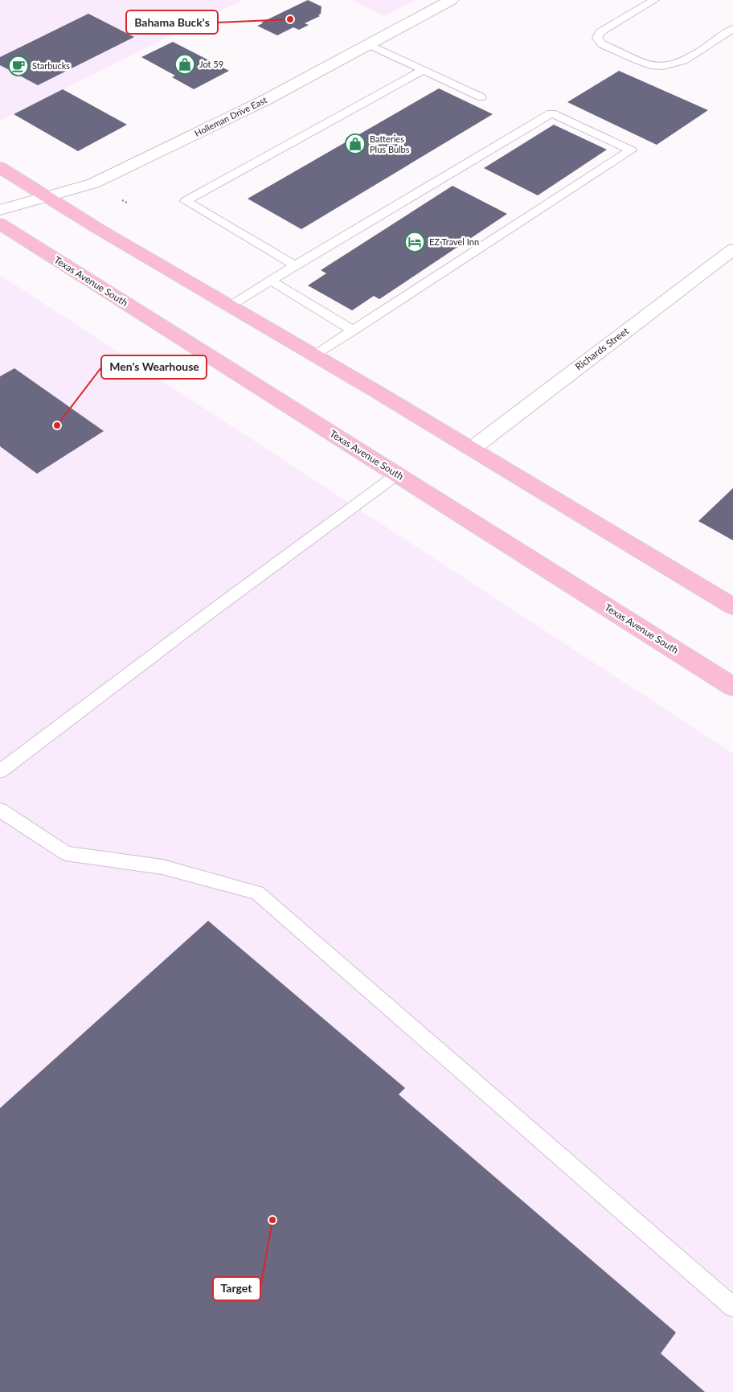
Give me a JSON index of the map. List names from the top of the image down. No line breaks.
{"streets":{"main road":["Texas Avenue South"],"street":["Holleman Drive East","Richards Street"]},"places":{"other":["Bahama Buck's","Men's Wearhouse","Target"],"shop":["Jot 59","Batteries Plus Bulbs"],"cafe":["Starbucks"],"hotel":["EZ Travel Inn"]}}
